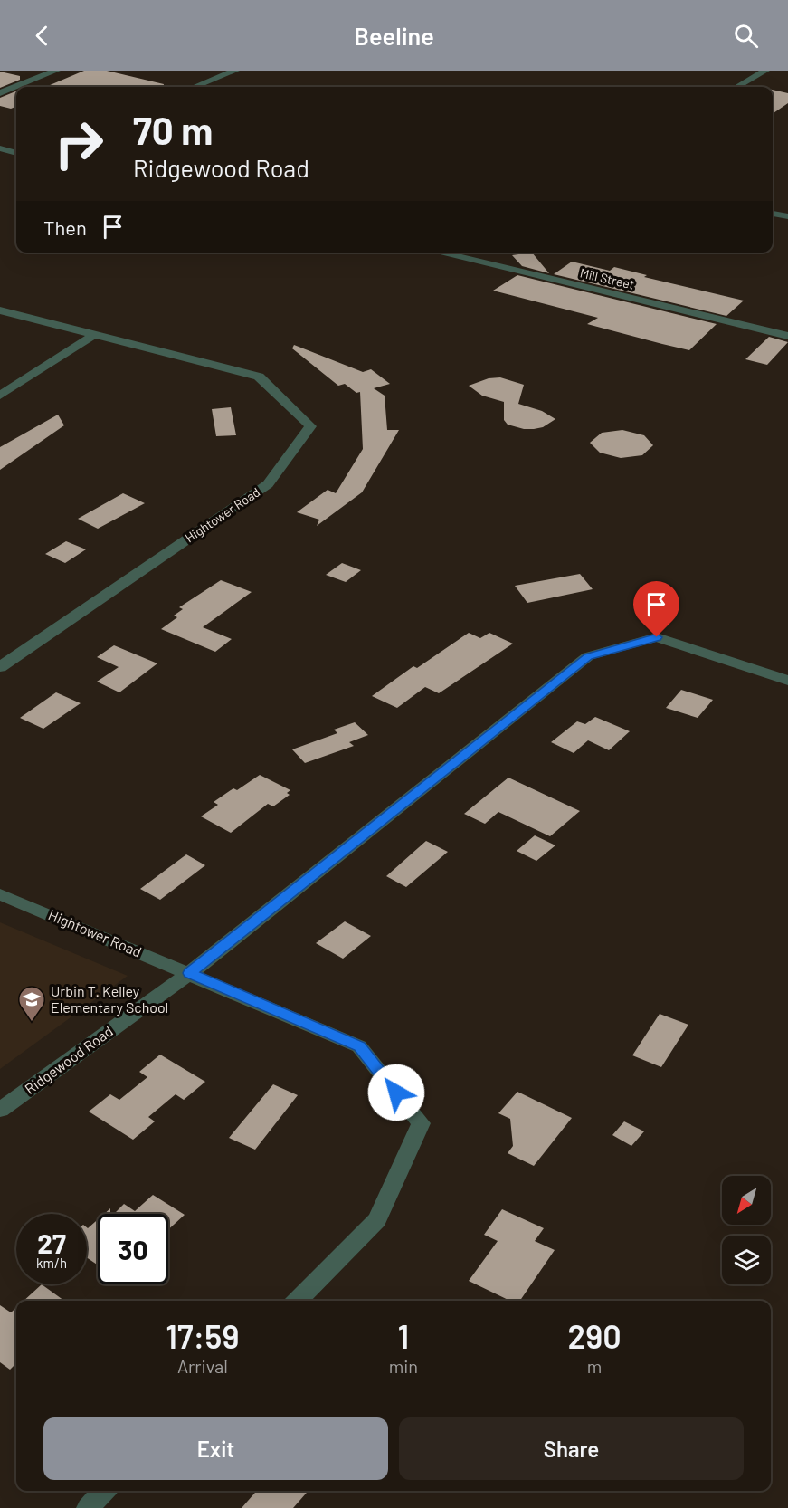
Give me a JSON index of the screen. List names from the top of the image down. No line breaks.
{"streets":{"street":["Mill Street","Hightower Road","Ridgewood Road"]},"crossings":[["Hightower Road","Ridgewood Road"]],"places":{"school or university":["Urbin T. Kelley Elementary School"]},"north":"bottom left","page":{"header":"Beeline","turn":["70 m","Ridgewood Road"],"then":"Then","speed":"27 km/h","limit":"30","eta":["17:59","Arrival","1","min","290","m"],"buttons":["Exit","Share"]}}
